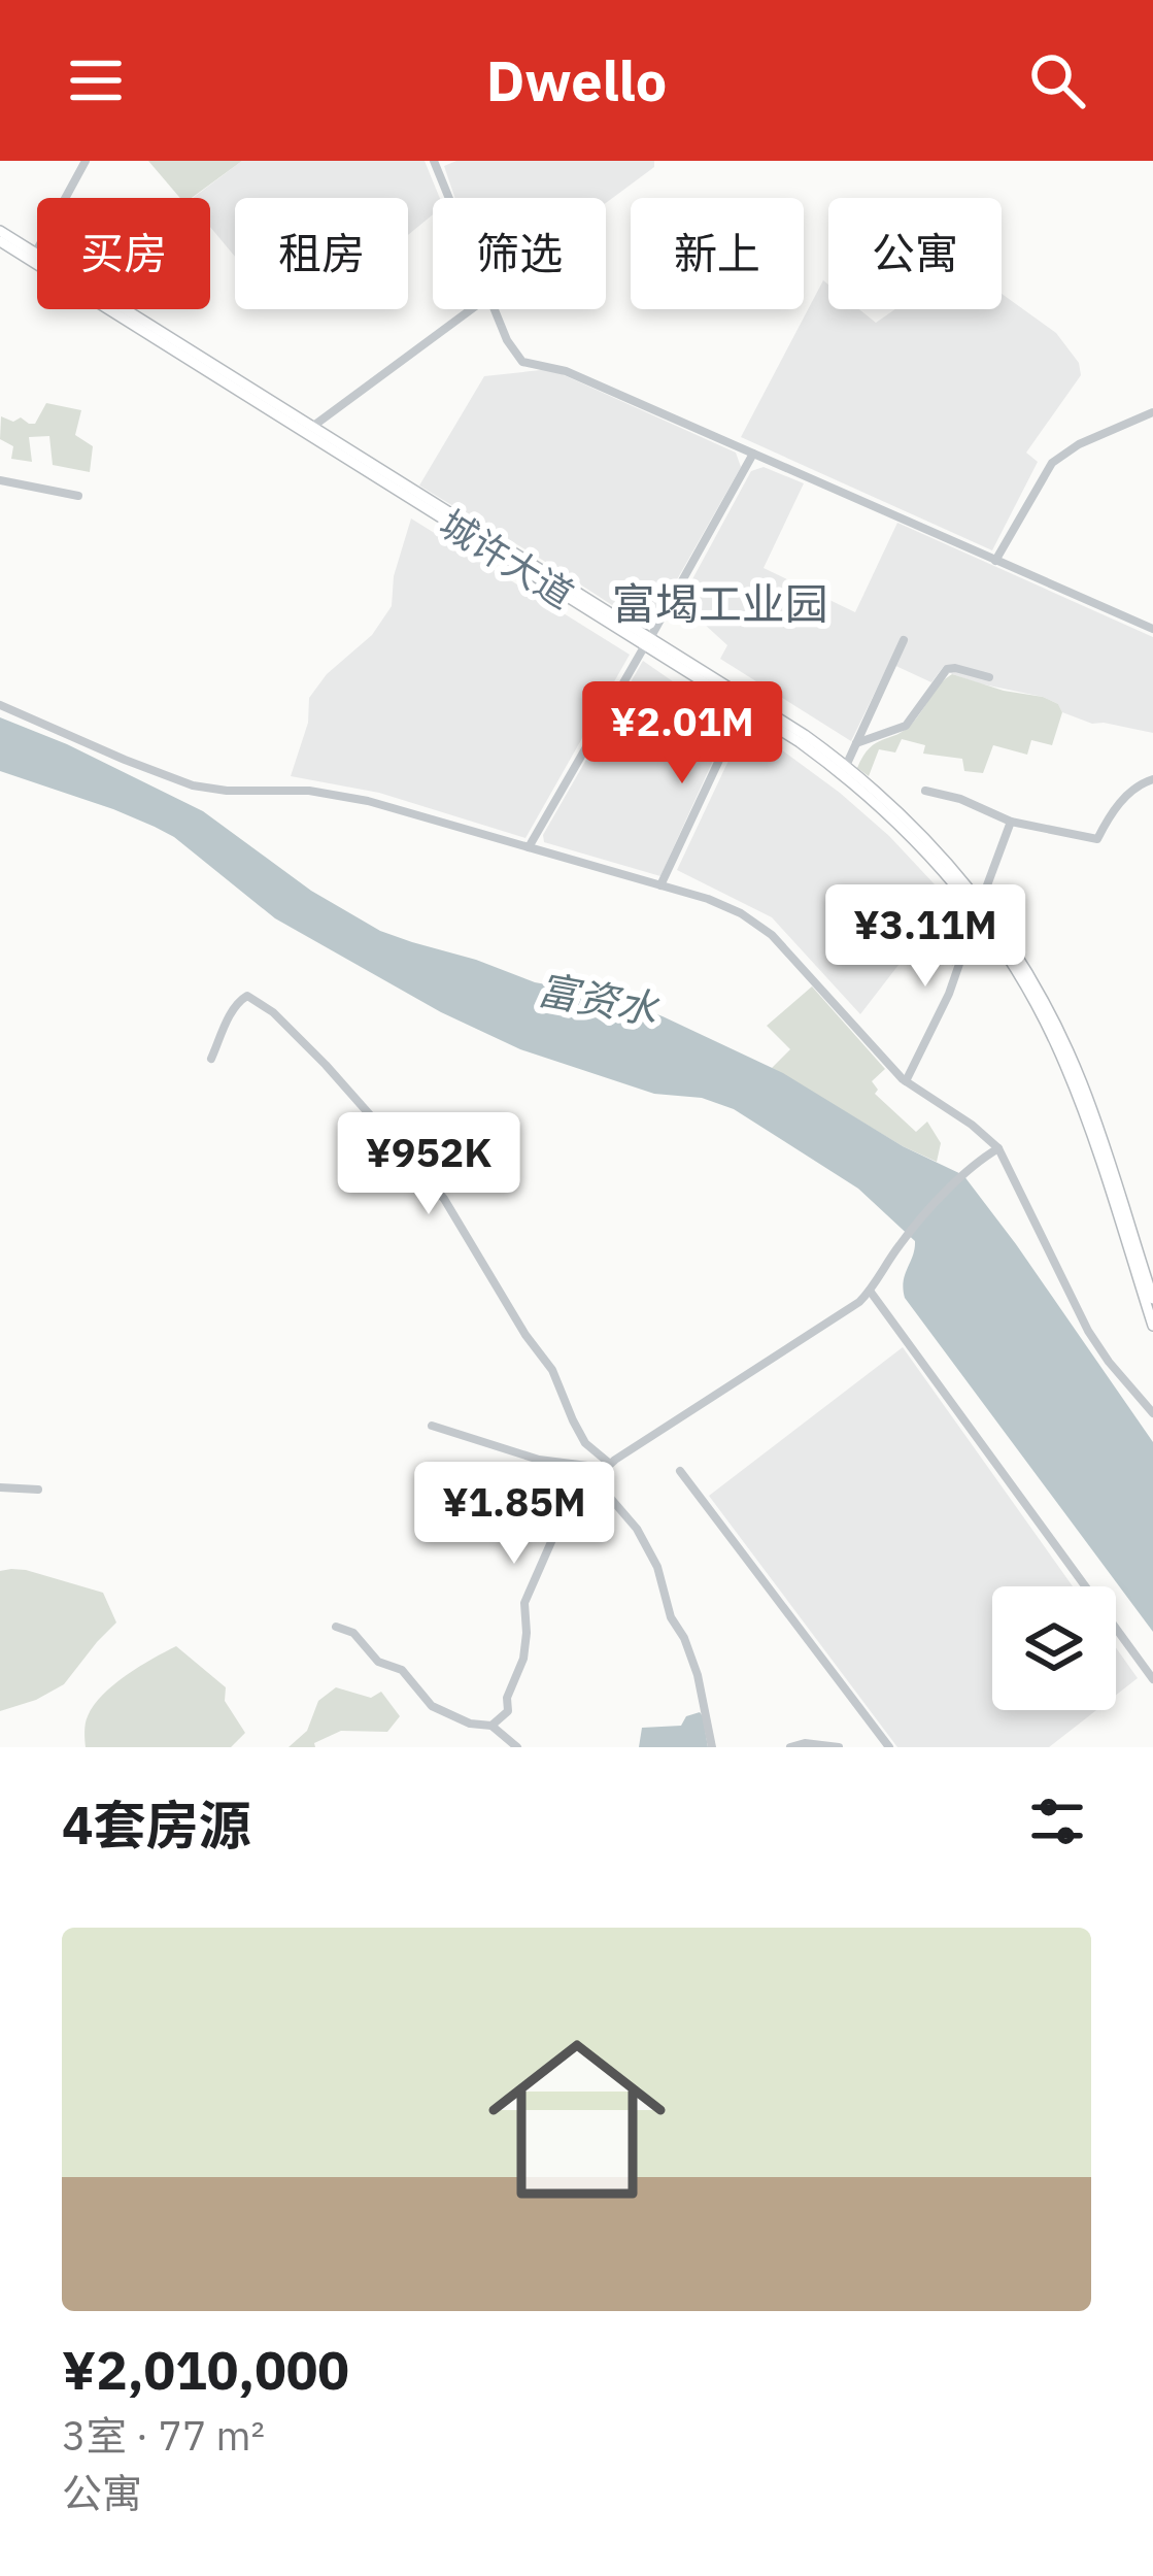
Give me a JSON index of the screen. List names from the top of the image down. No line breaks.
{"streets":{"main road":["城许大道"]},"districts":["富堨工业园"],"water":["富资水"],"page":{"header":"Dwello","chip":["买房","租房","筛选","新上","公寓"],"price":["¥2.01M","¥3.11M","¥952K","¥1.85M"],"heading":"4套房源","list":[{"name":"¥2,010,000","note":"3室 · 77 m² · 公寓"}]}}
